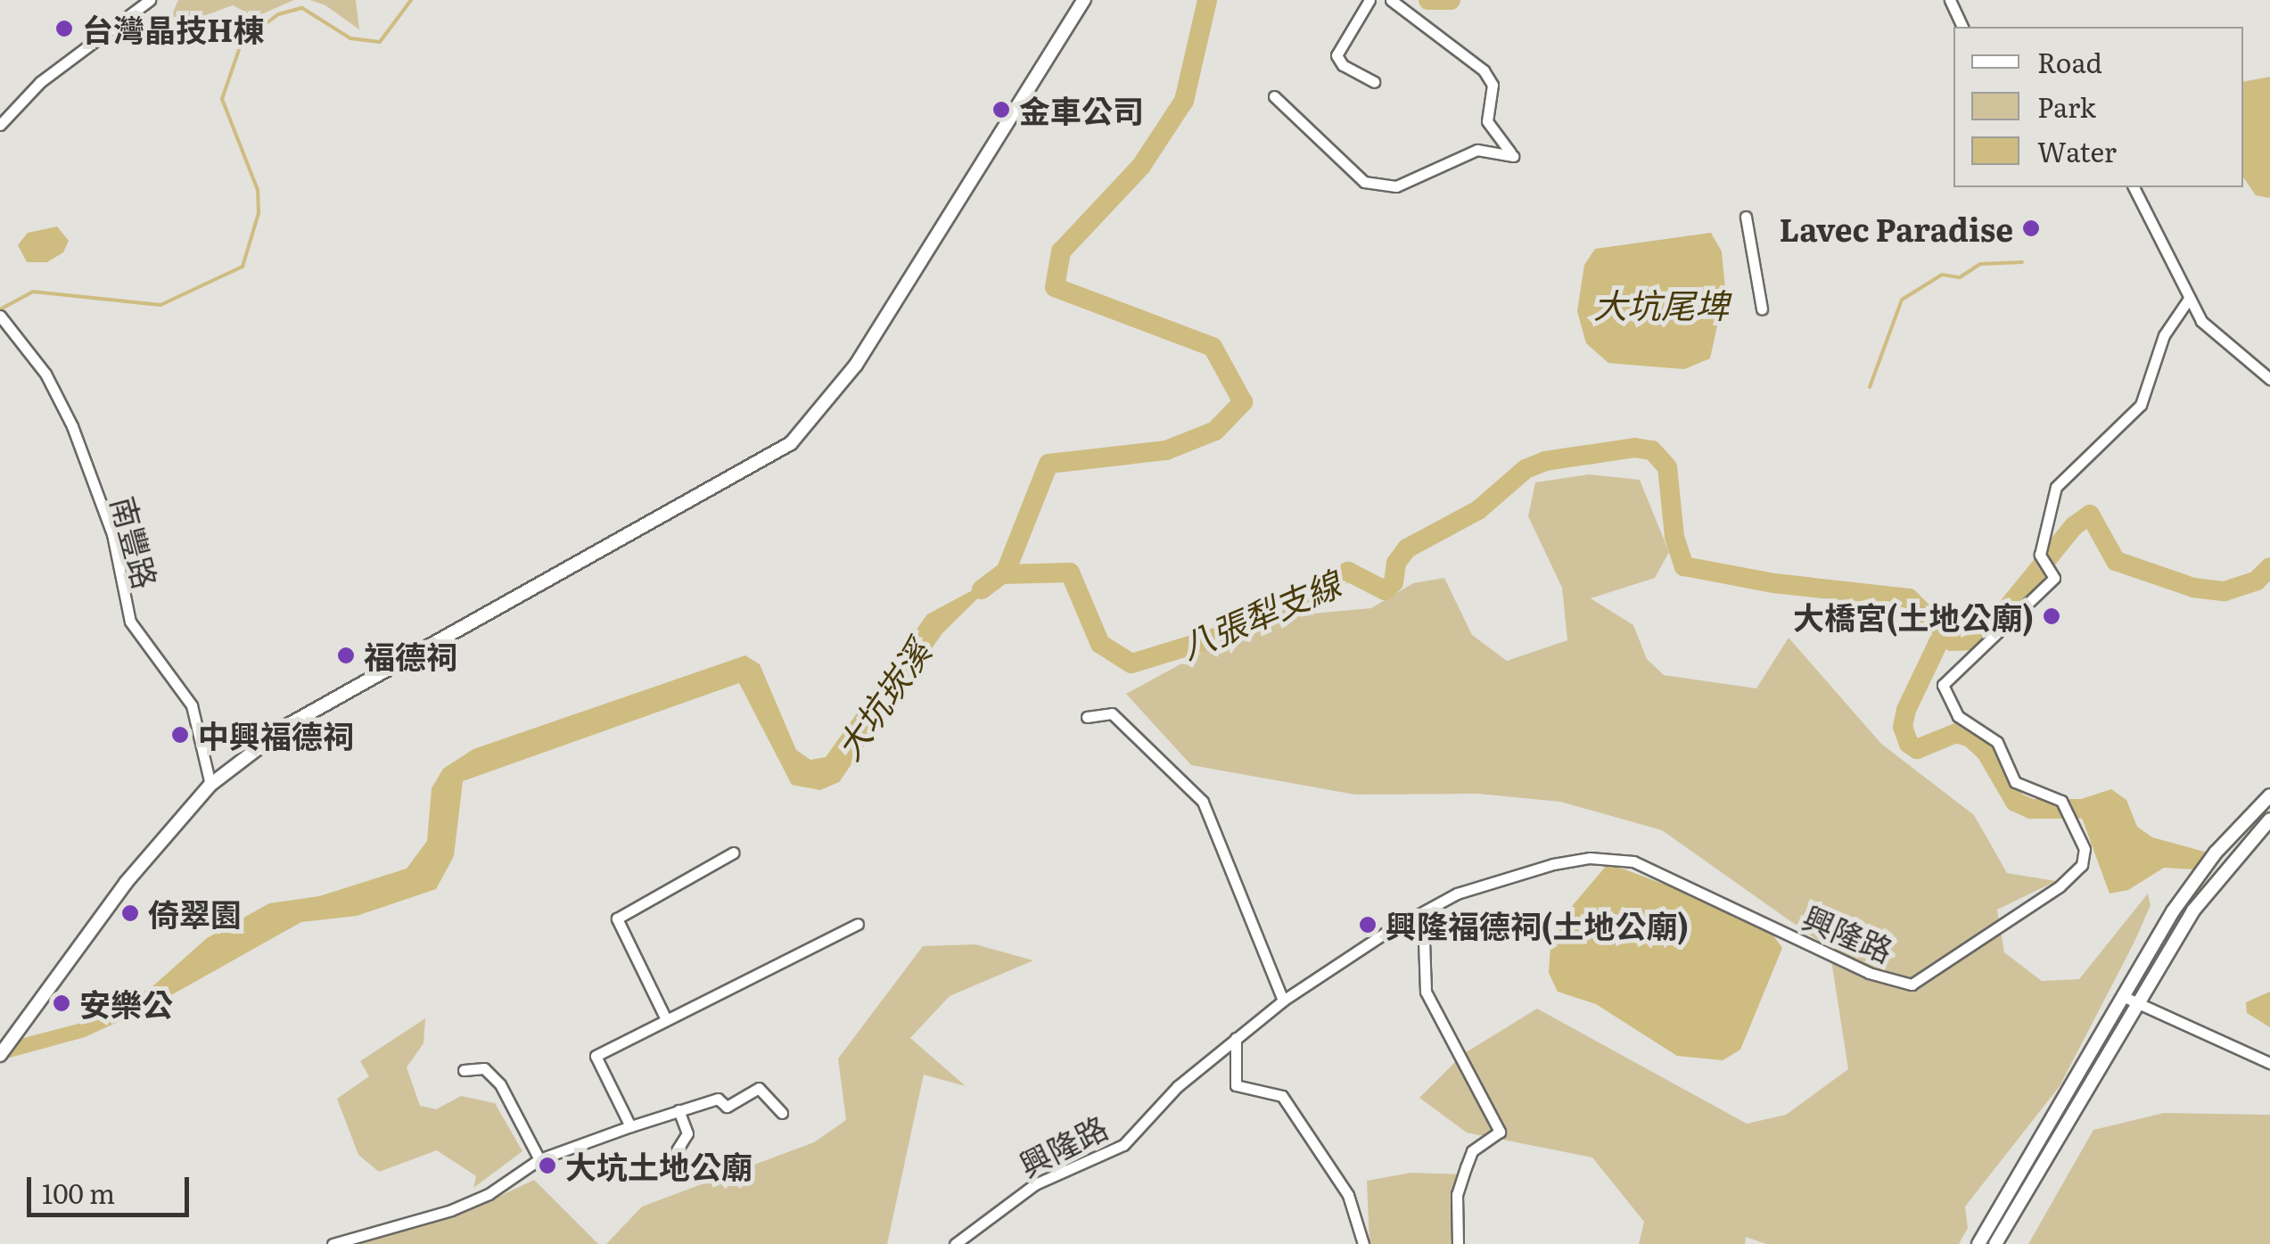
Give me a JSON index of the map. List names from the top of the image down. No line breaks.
{"streets":{"street":["南豐路","興隆路"]},"water":["大坑尾埤","八張犁支線","大坑崁溪"],"places":["台灣晶技H棟","金車公司","Lavec Paradise","大橋宮(土地公廟)","福德祠","中興福德祠","倚翠園","興隆福德祠(土地公廟)","安樂公","大坑土地公廟"],"legend":["Road","Park","Water"],"scale_bar":"100 m"}
